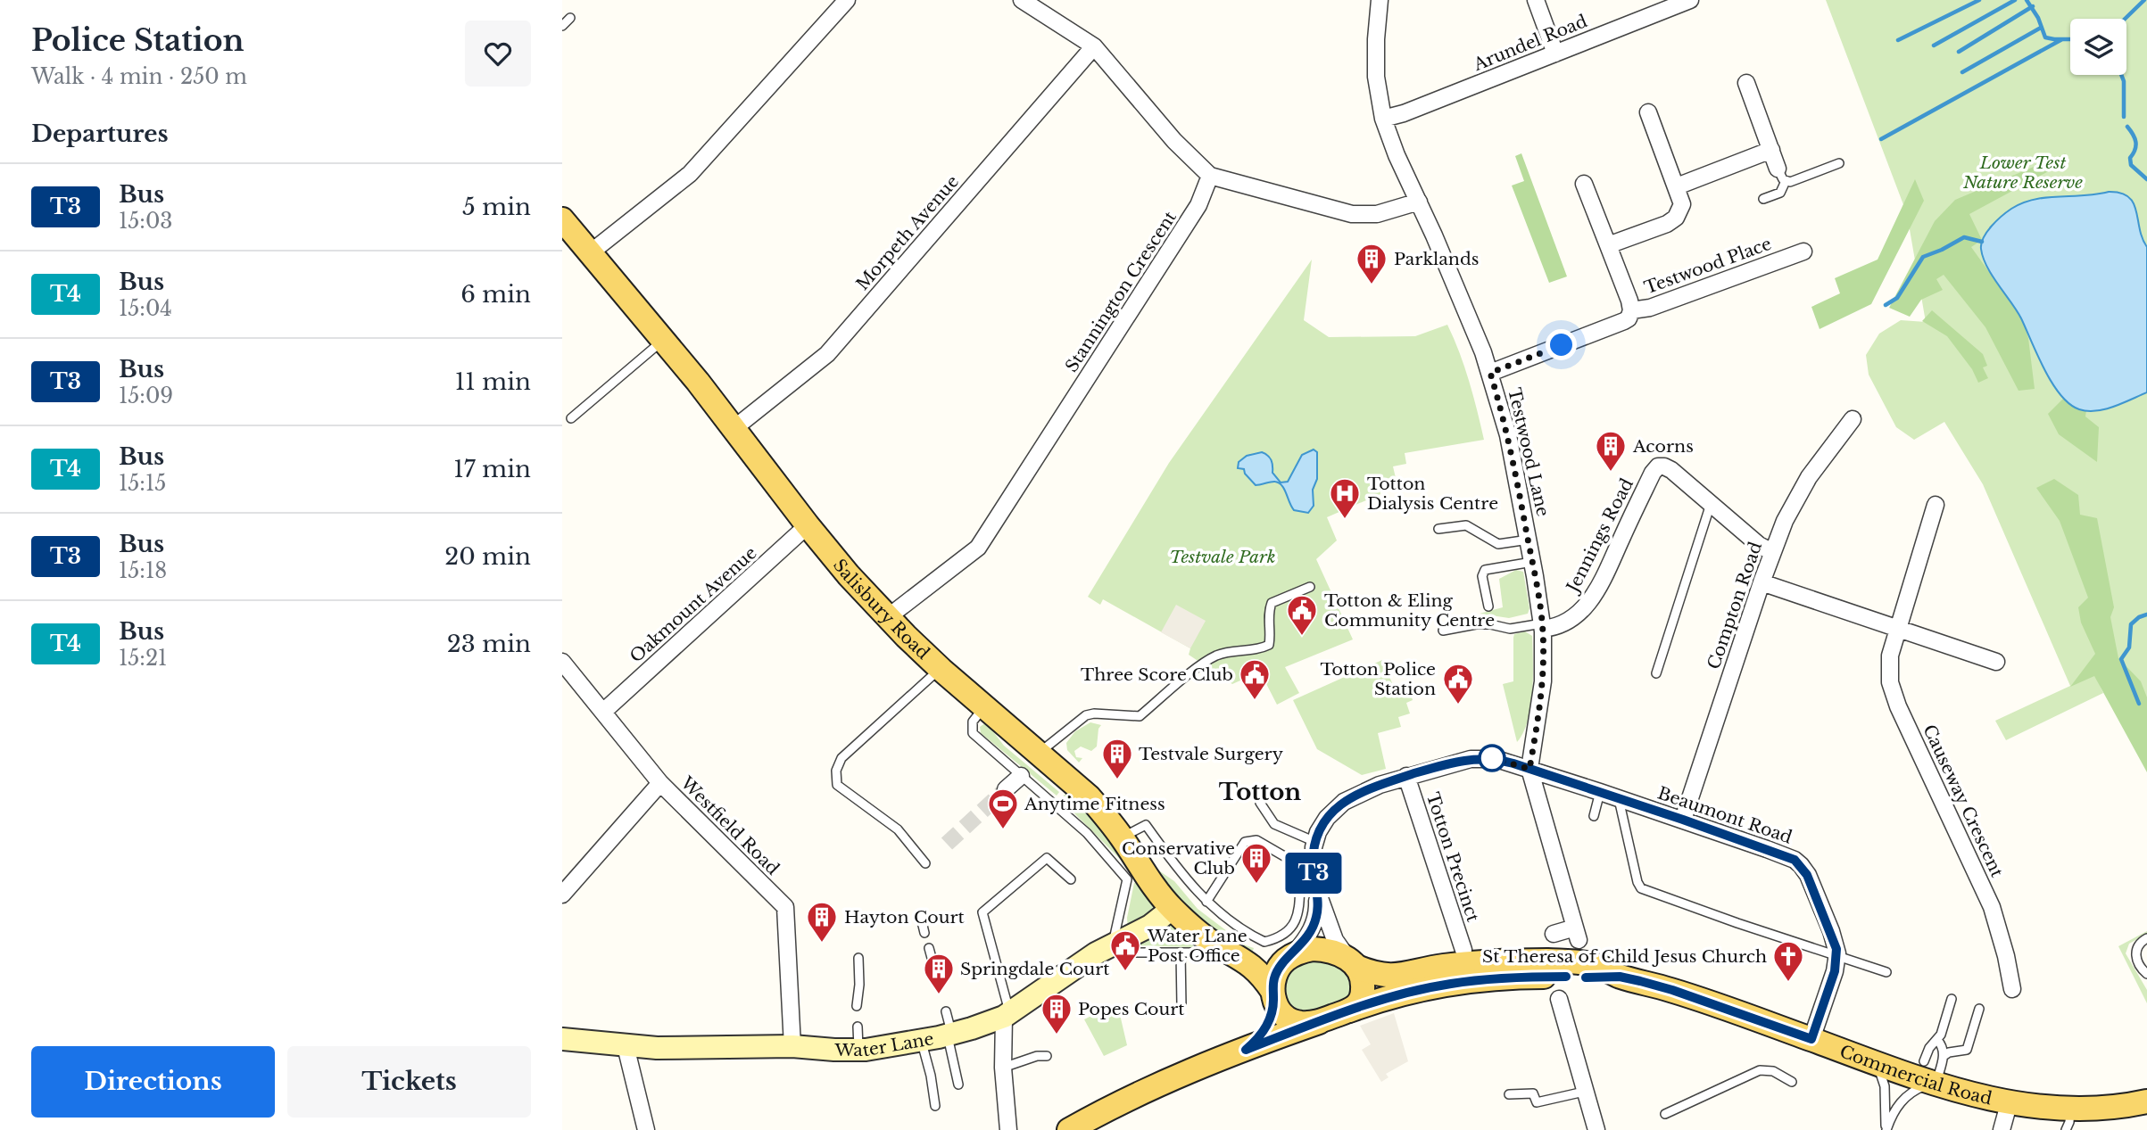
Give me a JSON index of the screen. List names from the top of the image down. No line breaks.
{"streets":{"main road":["Salisbury Road","Commercial Road"],"street":["Arundel Road","Morpeth Avenue","Testwood Place","Stannington Crescent","Testwood Lane","Jennings Road","Oakmount Avenue","Compton Road","Causeway Crescent","Beaumont Road","Westfield Road","Totton Precinct","Water Lane"]},"crossings":[["Arundel Road","Testwood Lane"],["Morpeth Avenue","Salisbury Road"],["Testwood Place","Testwood Lane"],["Stannington Crescent","Salisbury Road"],["Testwood Lane","Jennings Road"],["Testwood Lane","Beaumont Road"],["Jennings Road","Compton Road"],["Oakmount Avenue","Salisbury Road"],["Oakmount Avenue","Westfield Road"],["Compton Road","Beaumont Road"],["Salisbury Road","Water Lane"],["Salisbury Road","Commercial Road"],["Beaumont Road","Totton Precinct"],["Westfield Road","Water Lane"]],"districts":["Totton"],"parks":["Lower Test Nature Reserve","Testvale Park"],"places":{"building":["Parklands","Acorns","Testvale Surgery","Conservative Club","Hayton Court","Springdale Court","Popes Court"],"hospital":["Totton Dialysis Centre"],"public building":["Totton & Eling Community Centre","Three Score Club","Totton Police Station","Water Lane Post Office"],"sports":["Anytime Fitness"],"church":["St Theresa of Child Jesus Church"]},"lines":["bus line T3"],"page":{"heading":[["Police Station","Walk · 4 min · 250 m"],"Departures"],"on_map":"T3","list":[{"mark":"T3","name":"Bus","note":"15:03","value":"5 min"},{"mark":"T4","name":"Bus","note":"15:04","value":"6 min"},{"mark":"T3","name":"Bus","note":"15:09","value":"11 min"},{"mark":"T4","name":"Bus","note":"15:15","value":"17 min"},{"mark":"T3","name":"Bus","note":"15:18","value":"20 min"},{"mark":"T4","name":"Bus","note":"15:21","value":"23 min"}],"buttons":["Directions","Tickets"]}}
